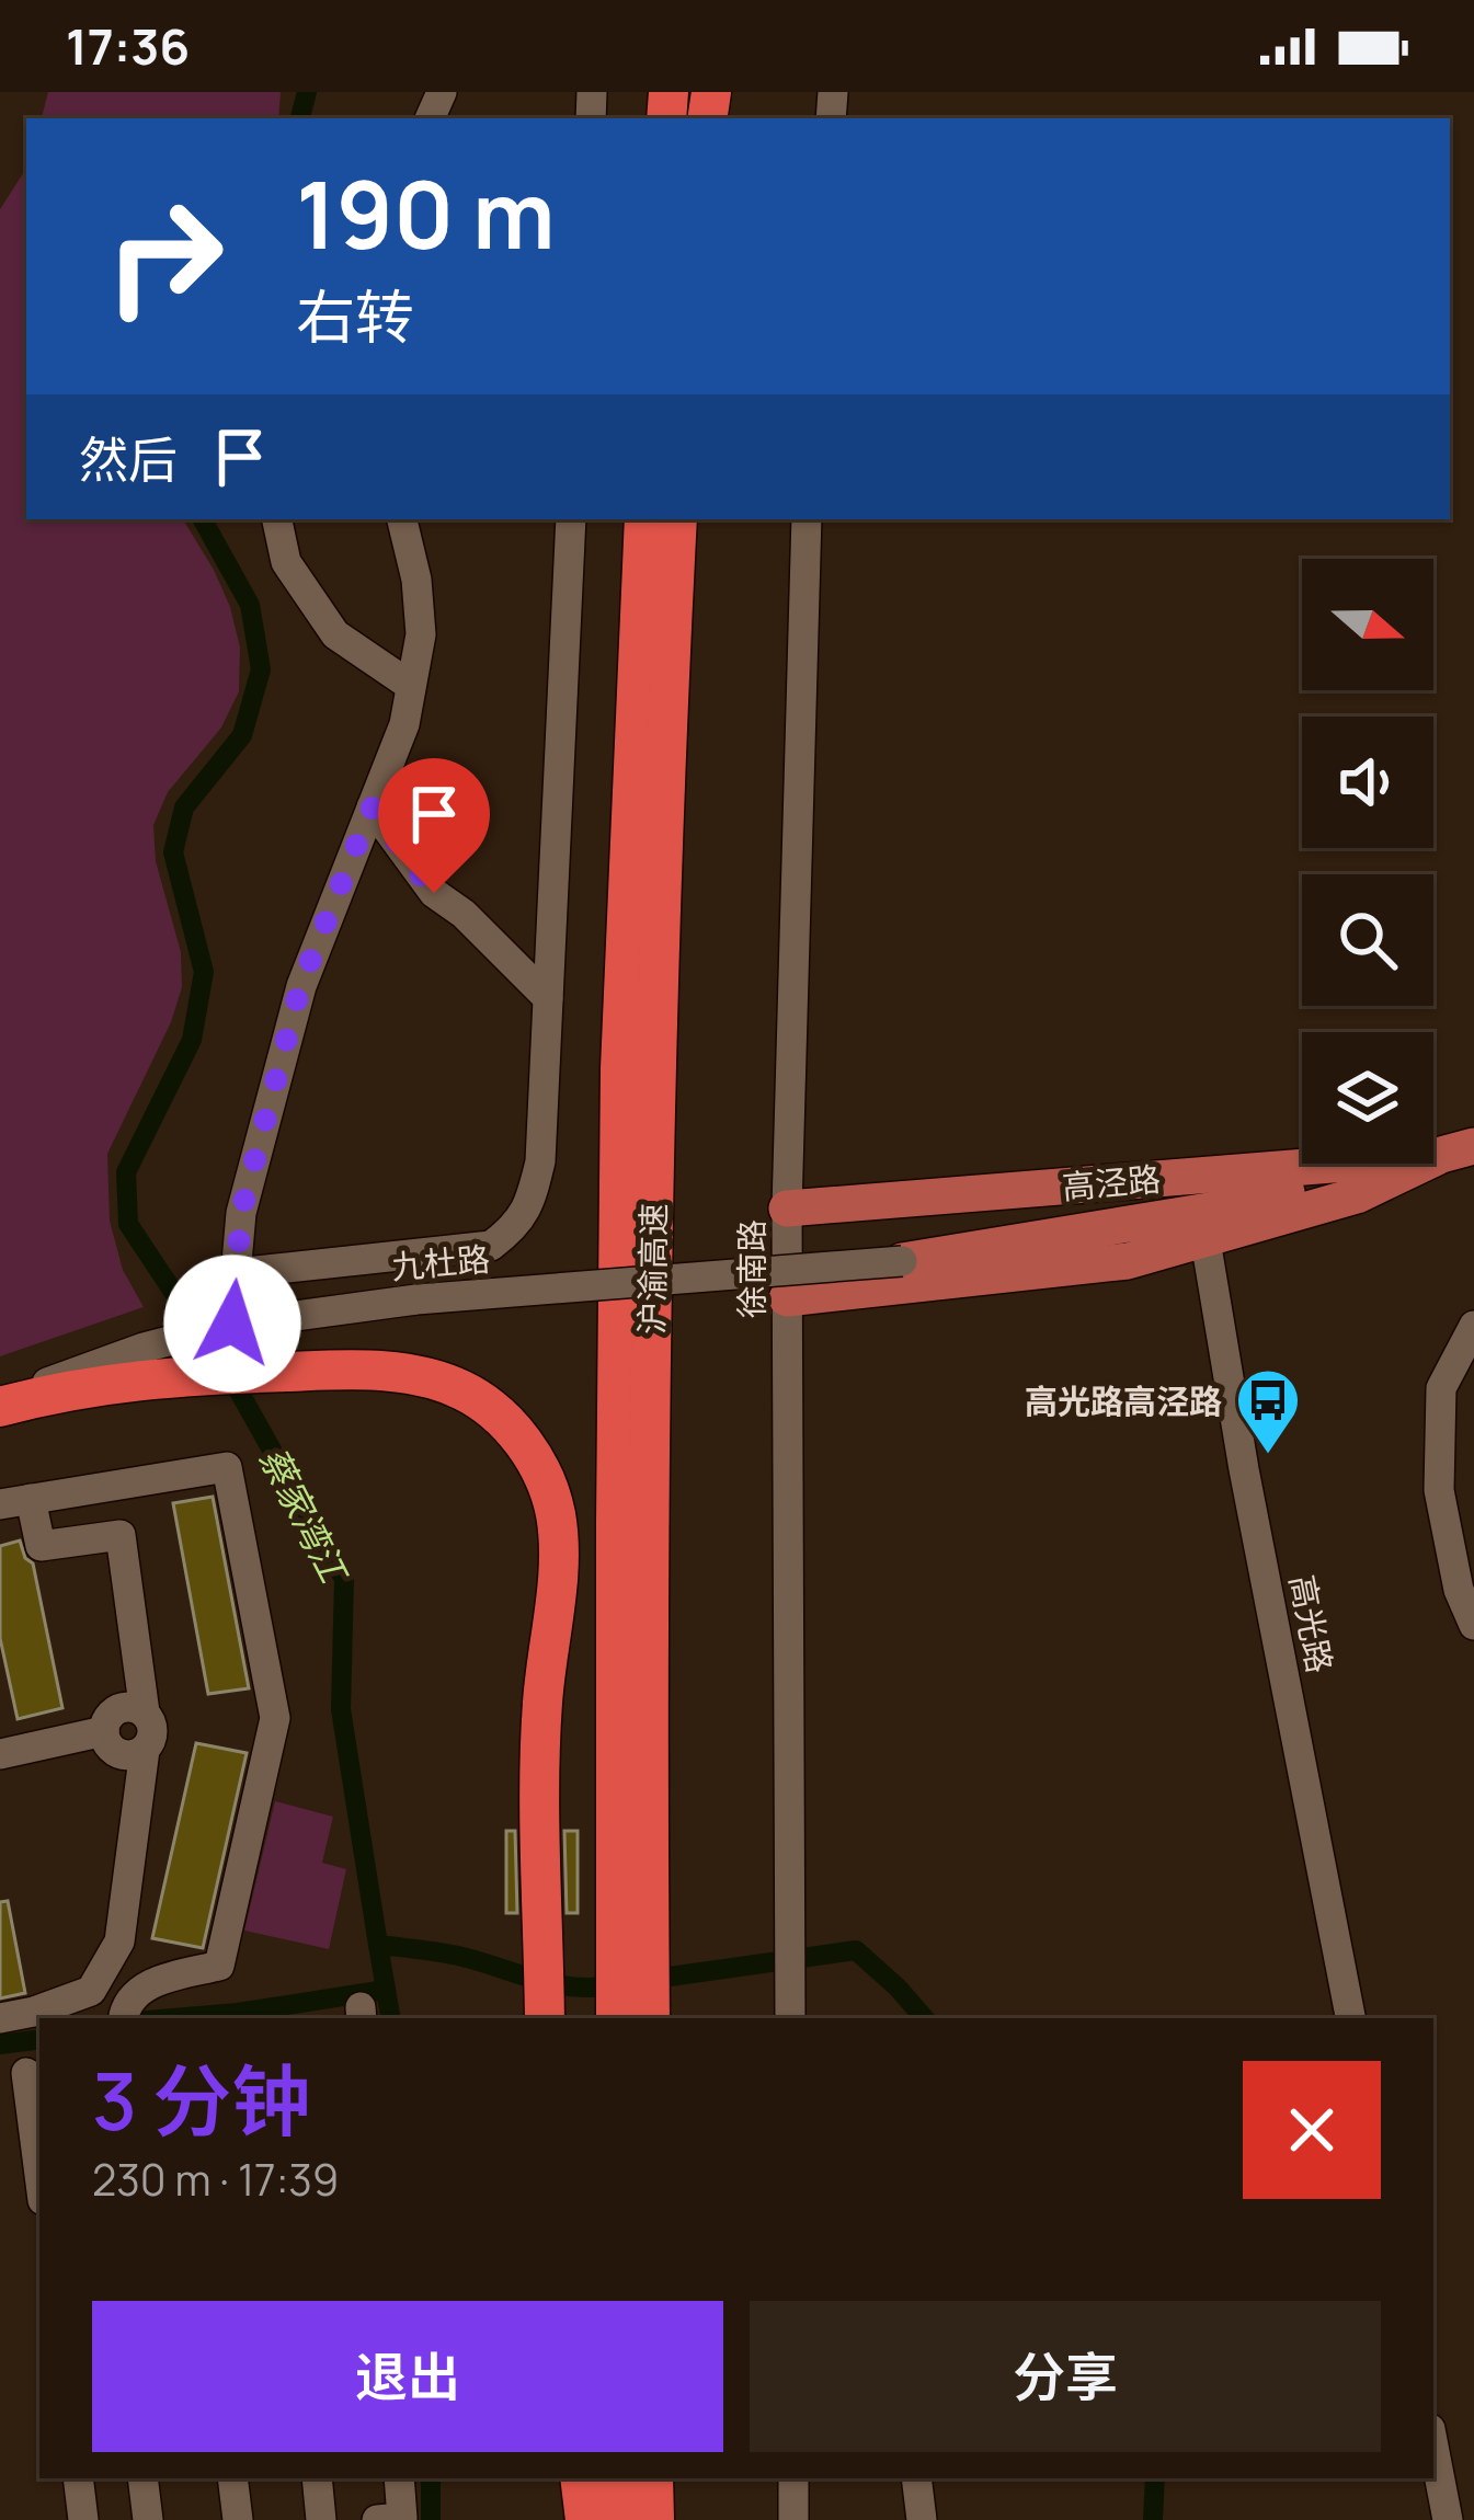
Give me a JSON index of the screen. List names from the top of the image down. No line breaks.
{"streets":{"highway":["沪渝高速"],"main road":["高泾路"],"street":["九杜路","徐南路","高光路"]},"crossings":[["高泾路","九杜路"],["高泾路","徐南路"],["高泾路","高光路"]],"water":["蔡家湾江"],"places":{"bus stop":["高光路高泾路"]},"north":"right","page":{"status":"17:36","turn":["190 m","右转"],"then":"然后","heading":["3 分钟","230 m · 17:39"],"buttons":["退出","分享"]}}
